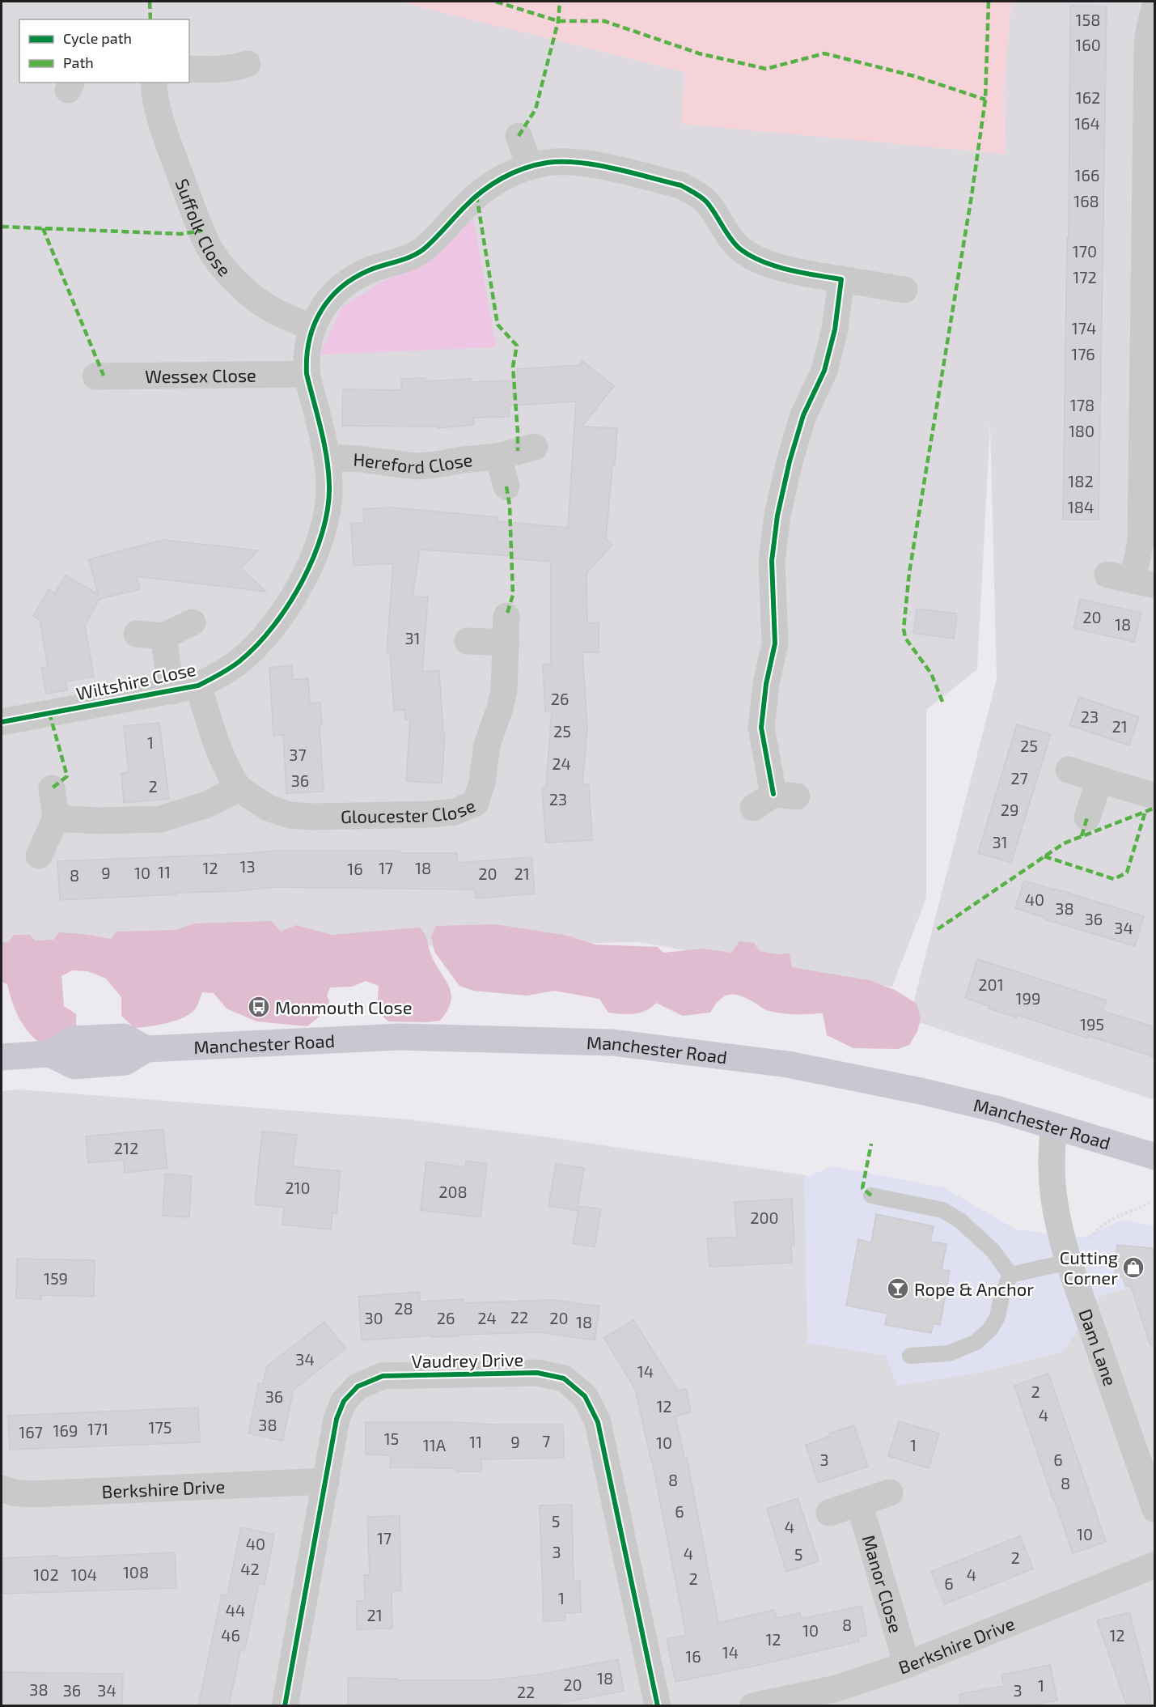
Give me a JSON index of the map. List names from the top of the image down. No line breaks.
{"streets":{"main road":["Manchester Road"],"street":["Suffolk Close","Wessex Close","Hereford Close","Wiltshire Close","Gloucester Close","Dam Lane","Vaudrey Drive","Berkshire Drive","Manor Close"]},"crossings":[["Suffolk Close","Wiltshire Close"],["Wessex Close","Wiltshire Close"],["Hereford Close","Wiltshire Close"],["Wiltshire Close","Gloucester Close"],["Manchester Road","Dam Lane"],["Vaudrey Drive","Berkshire Drive"],["Berkshire Drive","Manor Close"]],"places":{"bus stop":["Monmouth Close"],"shop":["Cutting Corner"],"bar":["Rope & Anchor"]},"house_numbers":["158","160","162","164","166","168","170","172","174","176","178","180","182","184","20","18","31","26","23","21","25","1","25","37","24","27","36","2","23","29","31","13","12","17","18","16","11","9","10","20","21","8","40","38","36","34","201","199","195","212","210","208","200","159","28","22","30","26","24","20","18","34","14","2","36","12","4","38","175","171","169","167","15","7","11","9","10","11A","1","3","6","8","8","6","5","4","10","17","40","3","4","5","2","42","108","102","104","4","2","6","1","44","21","8","10","46","12","12","14","16","18","20","1","38","36","34","3","22"],"legend":["Cycle path","Path"]}
